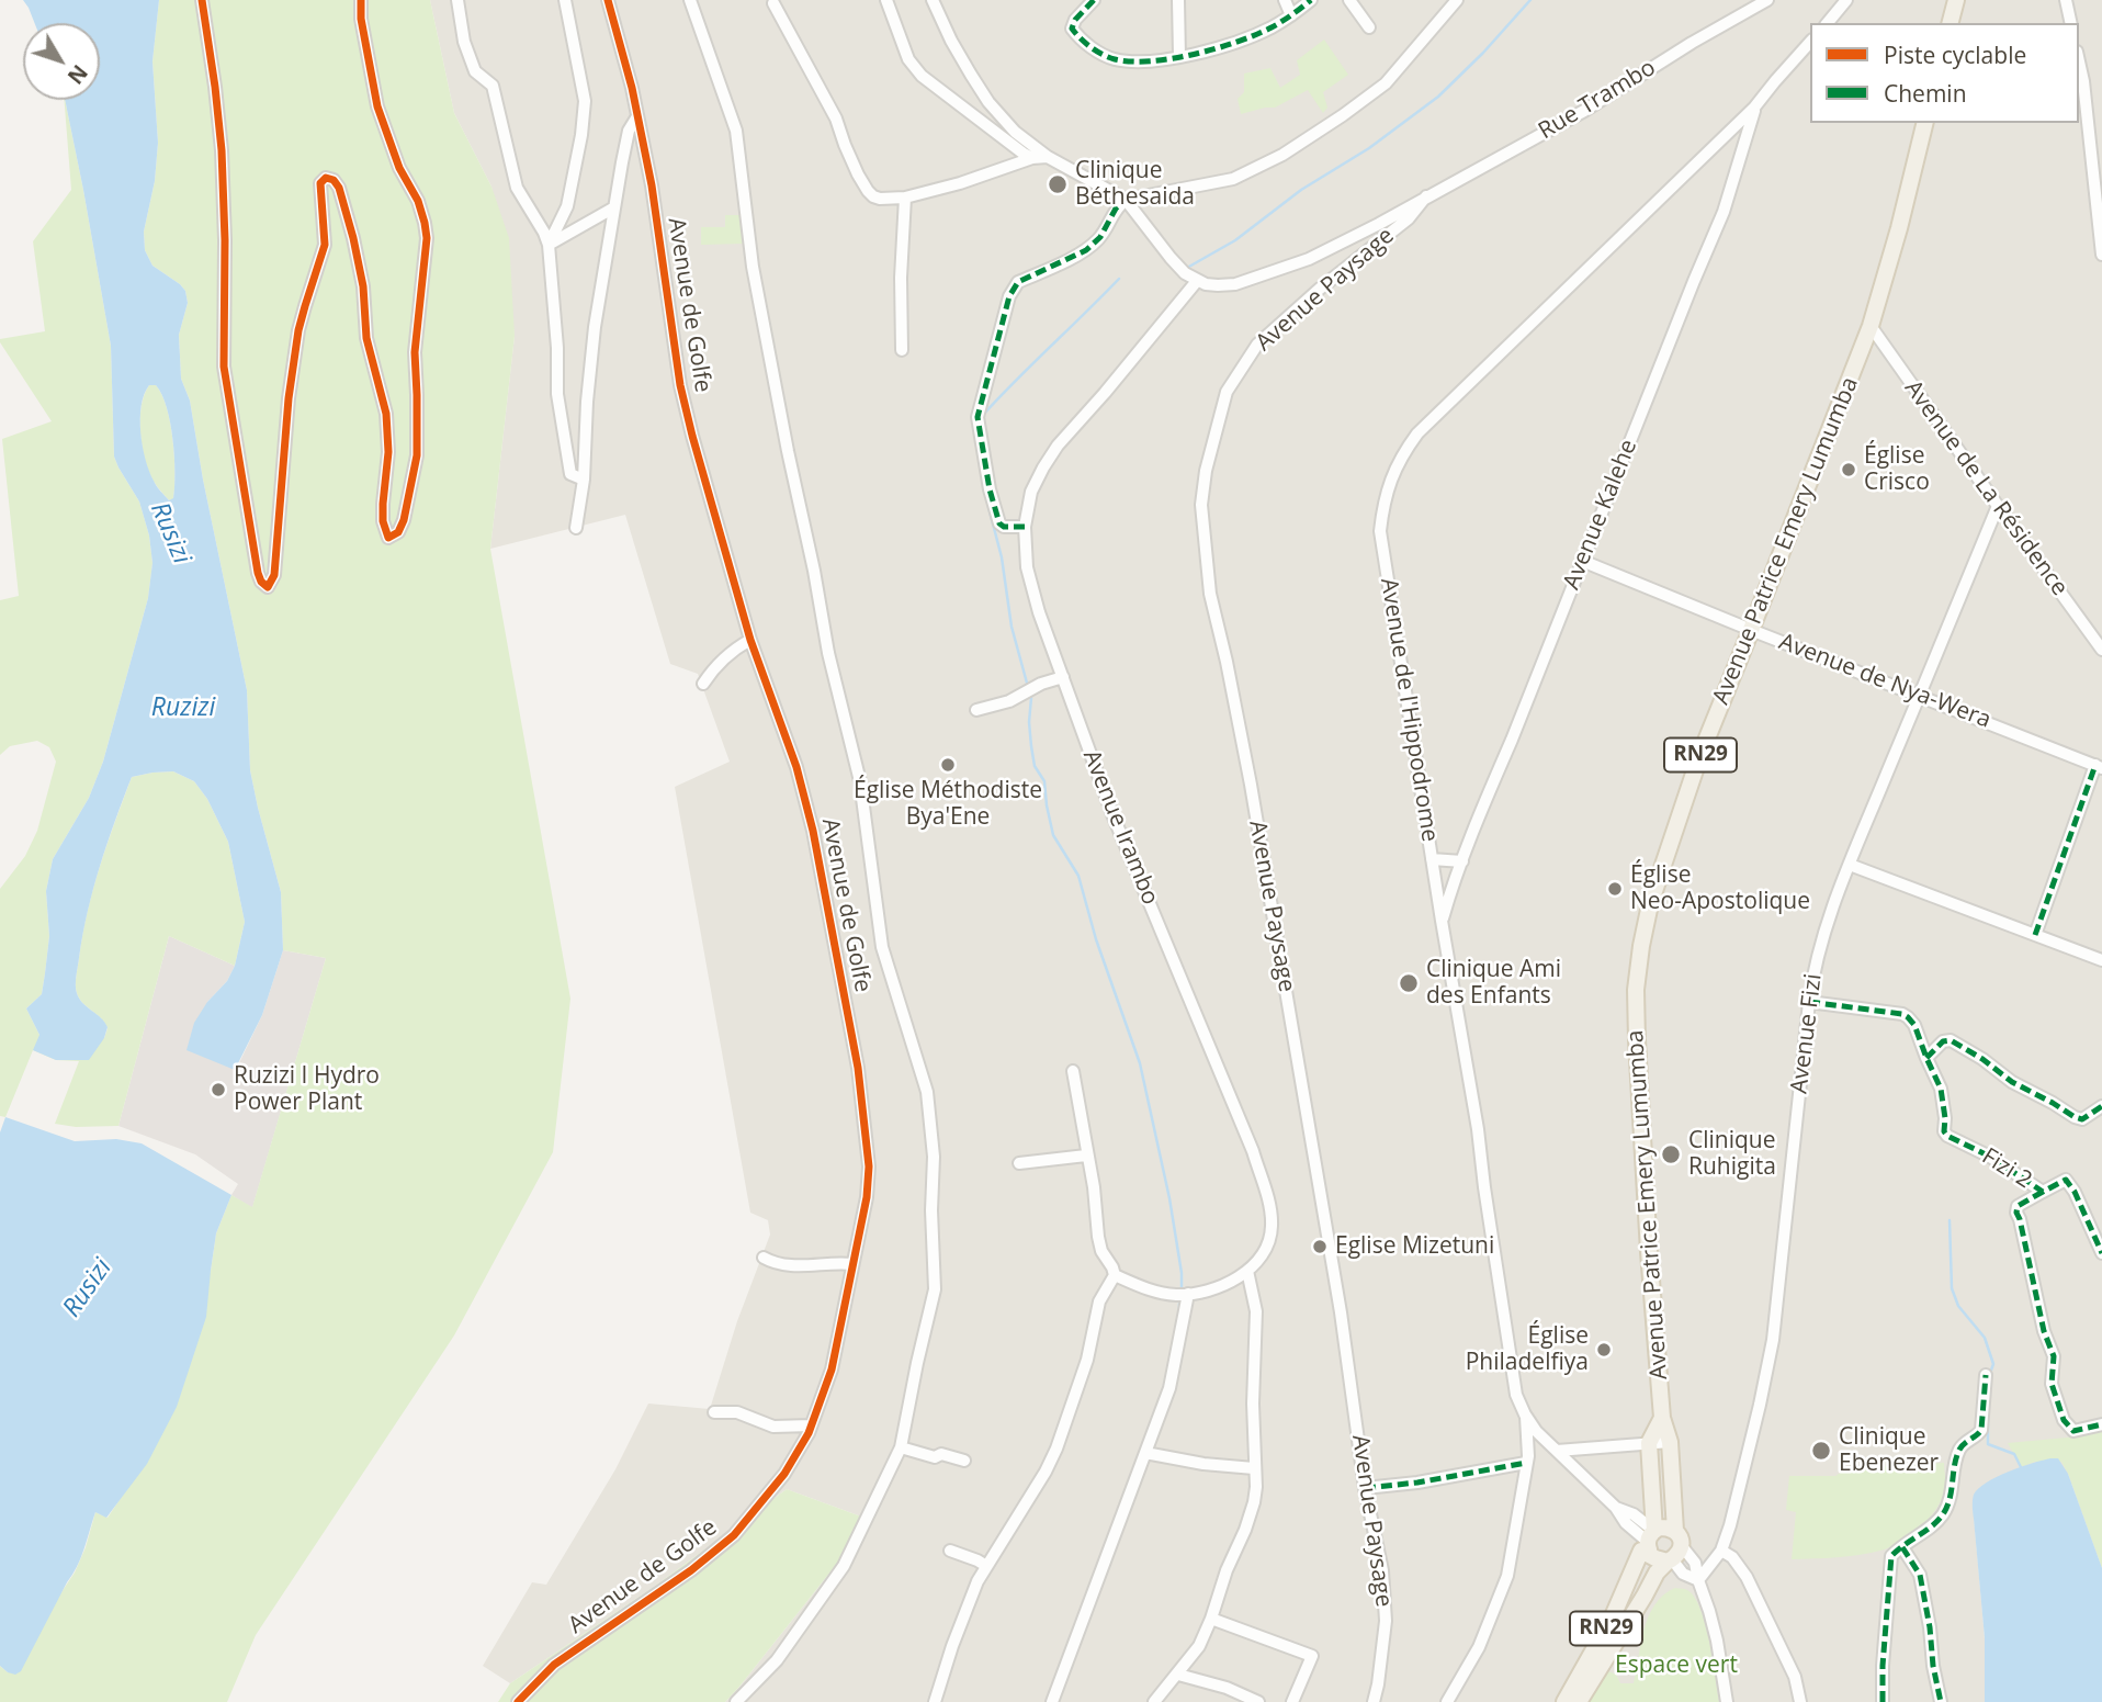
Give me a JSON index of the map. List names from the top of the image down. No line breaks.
{"streets":{"main road":["Avenue Patrice Emery Lumumba","RN29"],"street":["Rue Trambo","Avenue Paysage","Avenue de Golfe","Avenue de La Résidence","Avenue Kalehe","Avenue de Nya-Wera","Avenue de l'Hippodrome","Avenue Irambo","Avenue Fizi","Fizi 2"]},"crossings":[["Rue Trambo","Avenue Paysage"],["Rue Trambo","Avenue Irambo"],["Avenue de La Résidence","Avenue Patrice Emery Lumumba"],["Avenue de La Résidence","Avenue Fizi"],["Avenue Kalehe","Avenue de Nya-Wera"],["Avenue Kalehe","Avenue de l'Hippodrome"],["Avenue Patrice Emery Lumumba","Avenue de Nya-Wera"],["Avenue Patrice Emery Lumumba","RN29"],["Avenue de Nya-Wera","Avenue Fizi"],["Avenue de l'Hippodrome","RN29"],["Avenue Fizi","Fizi 2"]],"water":["Rusizi","Ruzizi"],"parks":["Espace vert"],"places":["Clinique Béthesaida","Église Crisco","Église Méthodiste Bya'Ene","Église Neo-Apostolique","Clinique Ami des Enfants","Ruzizi I Hydro Power Plant","Clinique Ruhigita","Eglise Mizetuni","Église Philadelfiya","Clinique Ebenezer"],"legend":["Piste cyclable","Chemin"],"north":"bottom right"}
